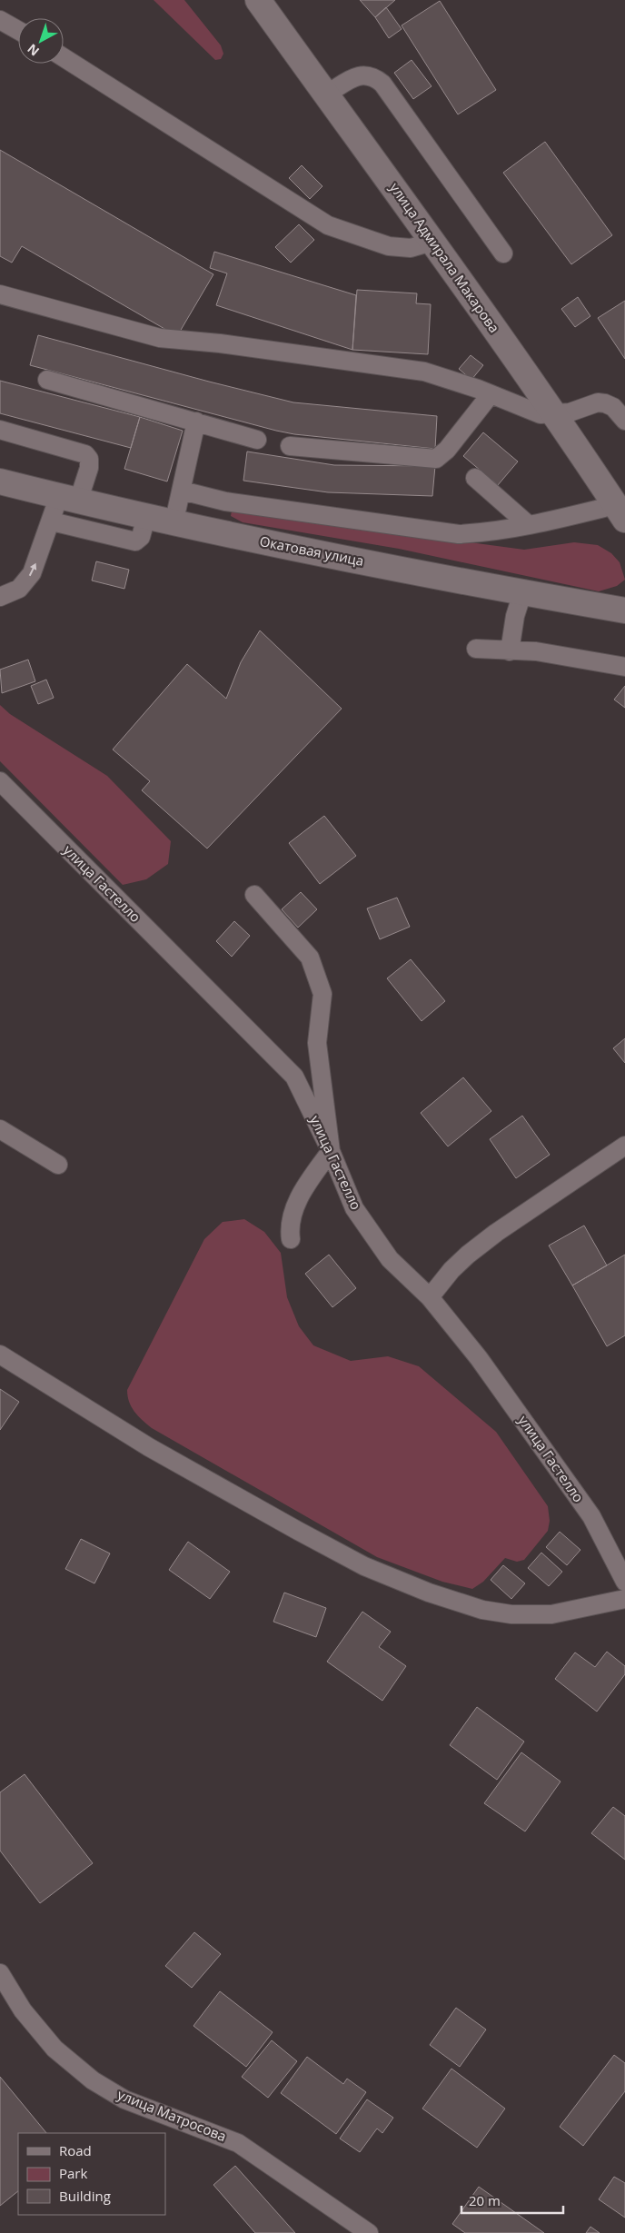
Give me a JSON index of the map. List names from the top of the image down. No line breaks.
{"streets":{"main road":["улица Адмирала Макарова","Окатовая улица"],"lane":["улица Гастелло","улица Матросова"]},"legend":["Road","Park","Building"],"scale_bar":"20 m","north":"bottom left"}
